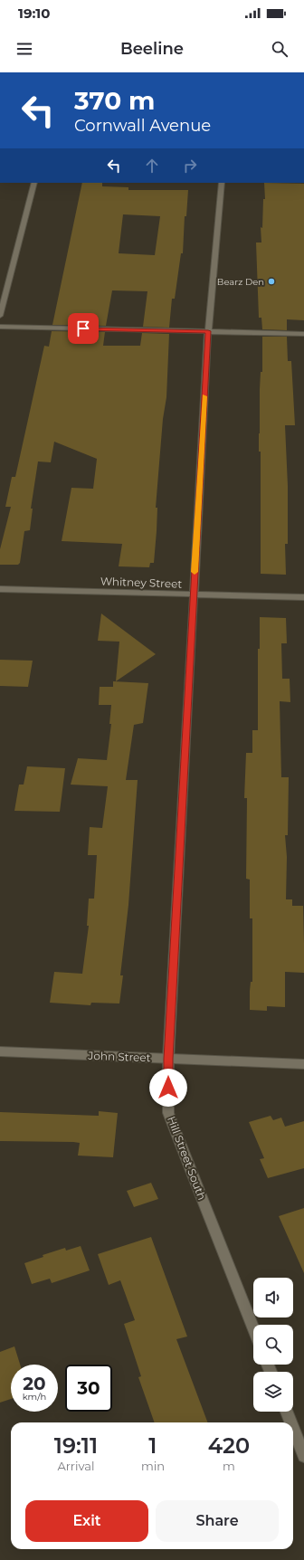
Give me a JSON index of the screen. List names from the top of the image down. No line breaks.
{"streets":{"street":["Whitney Street","John Street","Hill Street South"]},"crossings":[["Whitney Street","Hill Street South"],["John Street","Hill Street South"]],"places":["Bearz Den"],"page":{"status":"19:10","header":"Beeline","turn":["370 m","Cornwall Avenue"],"speed":"20 km/h","limit":"30","eta":["19:11","Arrival","1","min","420","m"],"buttons":["Exit","Share"]}}
